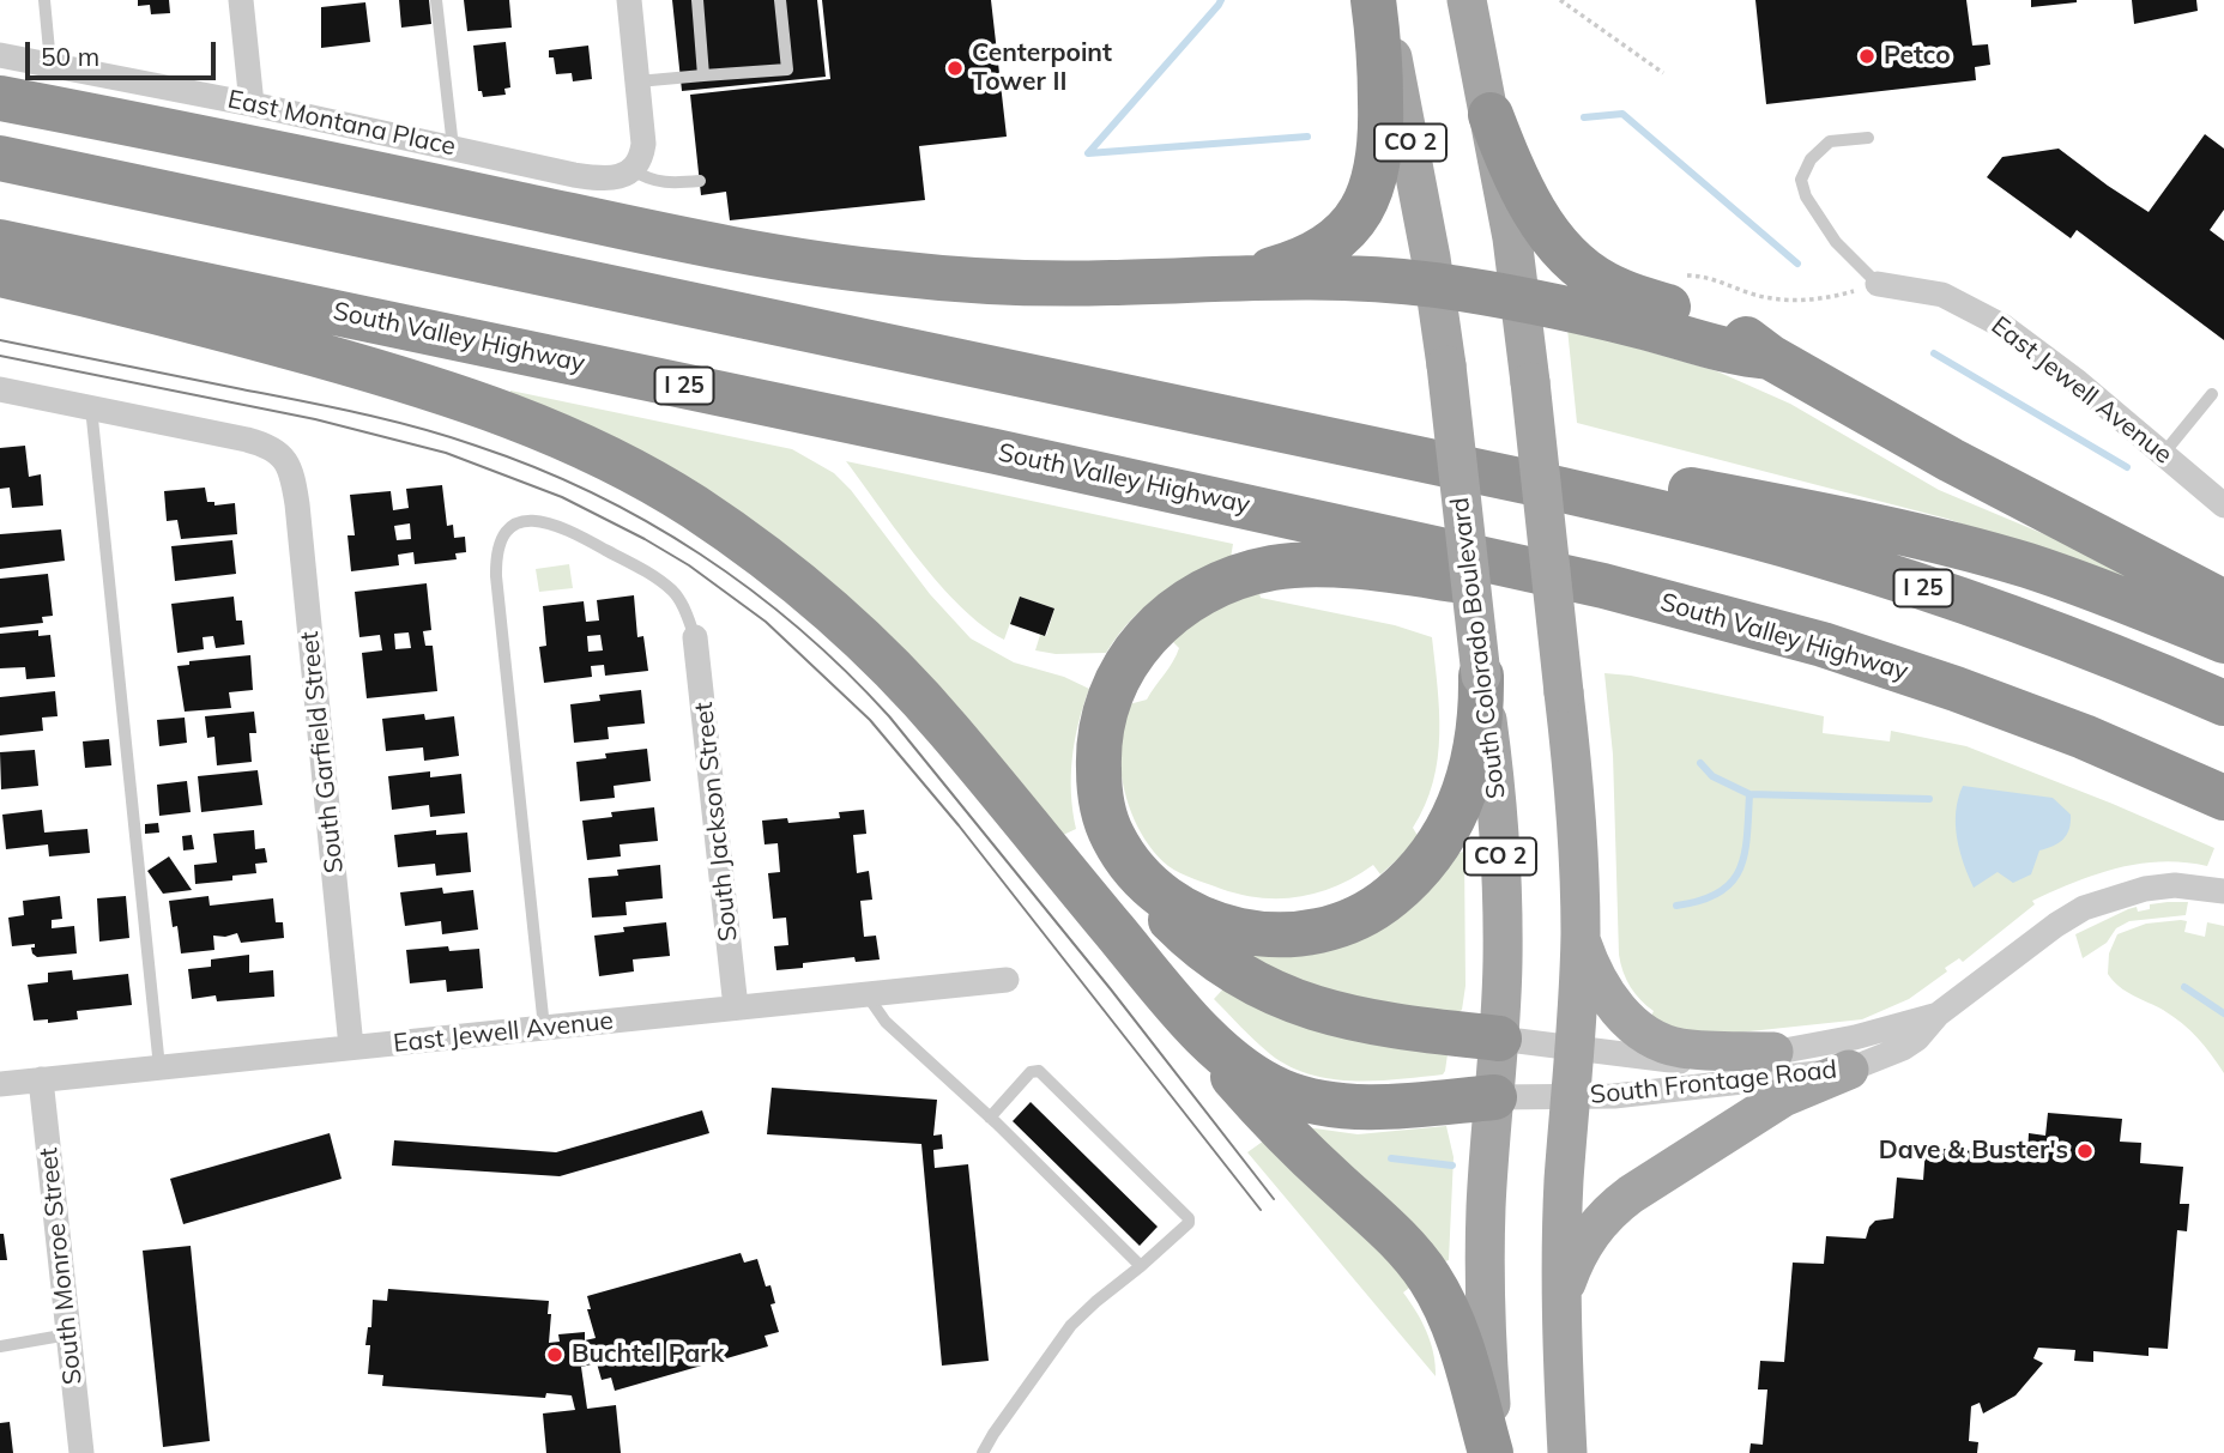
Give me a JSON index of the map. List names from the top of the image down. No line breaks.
{"streets":{"highway":["South Valley Highway","I 25"],"main road":["CO 2","South Colorado Boulevard"],"street":["East Montana Place","East Jewell Avenue","South Garfield Street","South Jackson Street","South Frontage Road","South Monroe Street"]},"crossings":[["East Jewell Avenue","South Garfield Street"],["East Jewell Avenue","South Jackson Street"],["East Jewell Avenue","South Monroe Street"],["South Colorado Boulevard","South Frontage Road"]],"places":["Petco","Centerpoint Tower II","Dave & Buster's","Buchtel Park"],"scale_bar":"50 m"}
